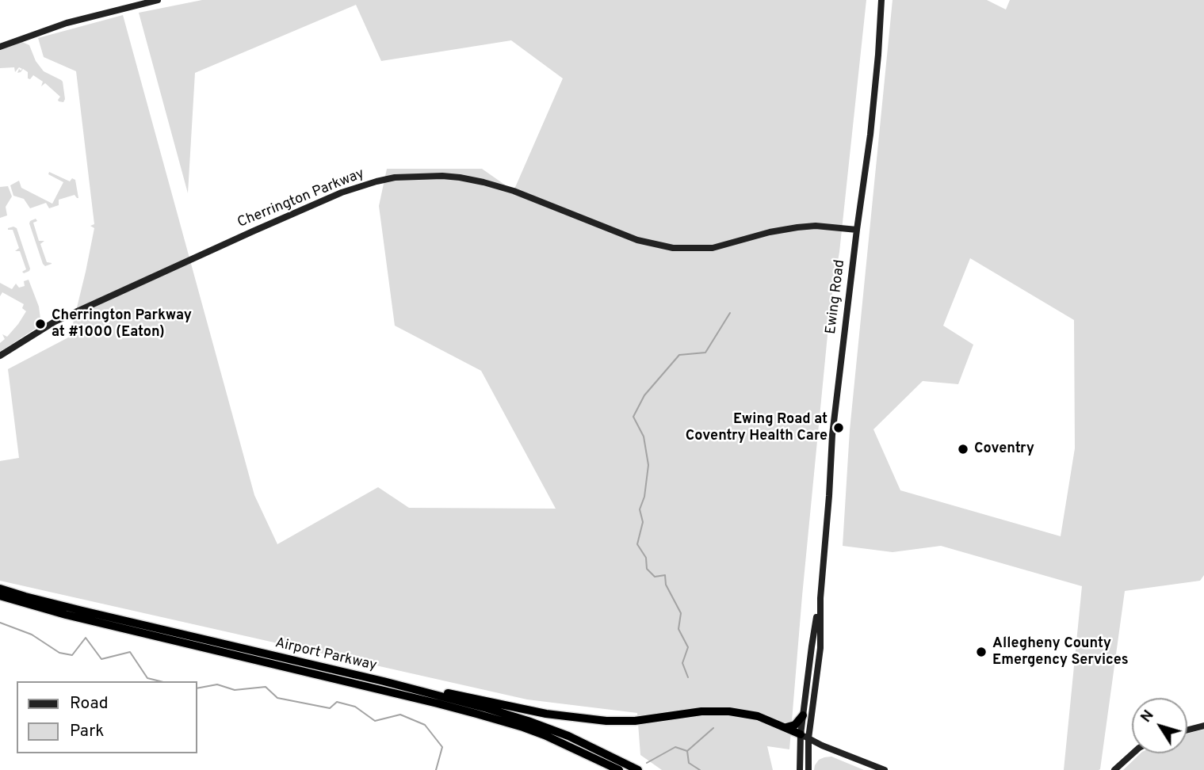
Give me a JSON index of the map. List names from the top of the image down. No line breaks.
{"streets":{"highway":["Airport Parkway"],"street":["Cherrington Parkway","Ewing Road"]},"crossings":[["Cherrington Parkway","Ewing Road"]],"places":["Cherrington Parkway at #1000 (Eaton)","Ewing Road at Coventry Health Care","Coventry","Allegheny County Emergency Services"],"legend":["Road","Park"],"north":"top left"}
